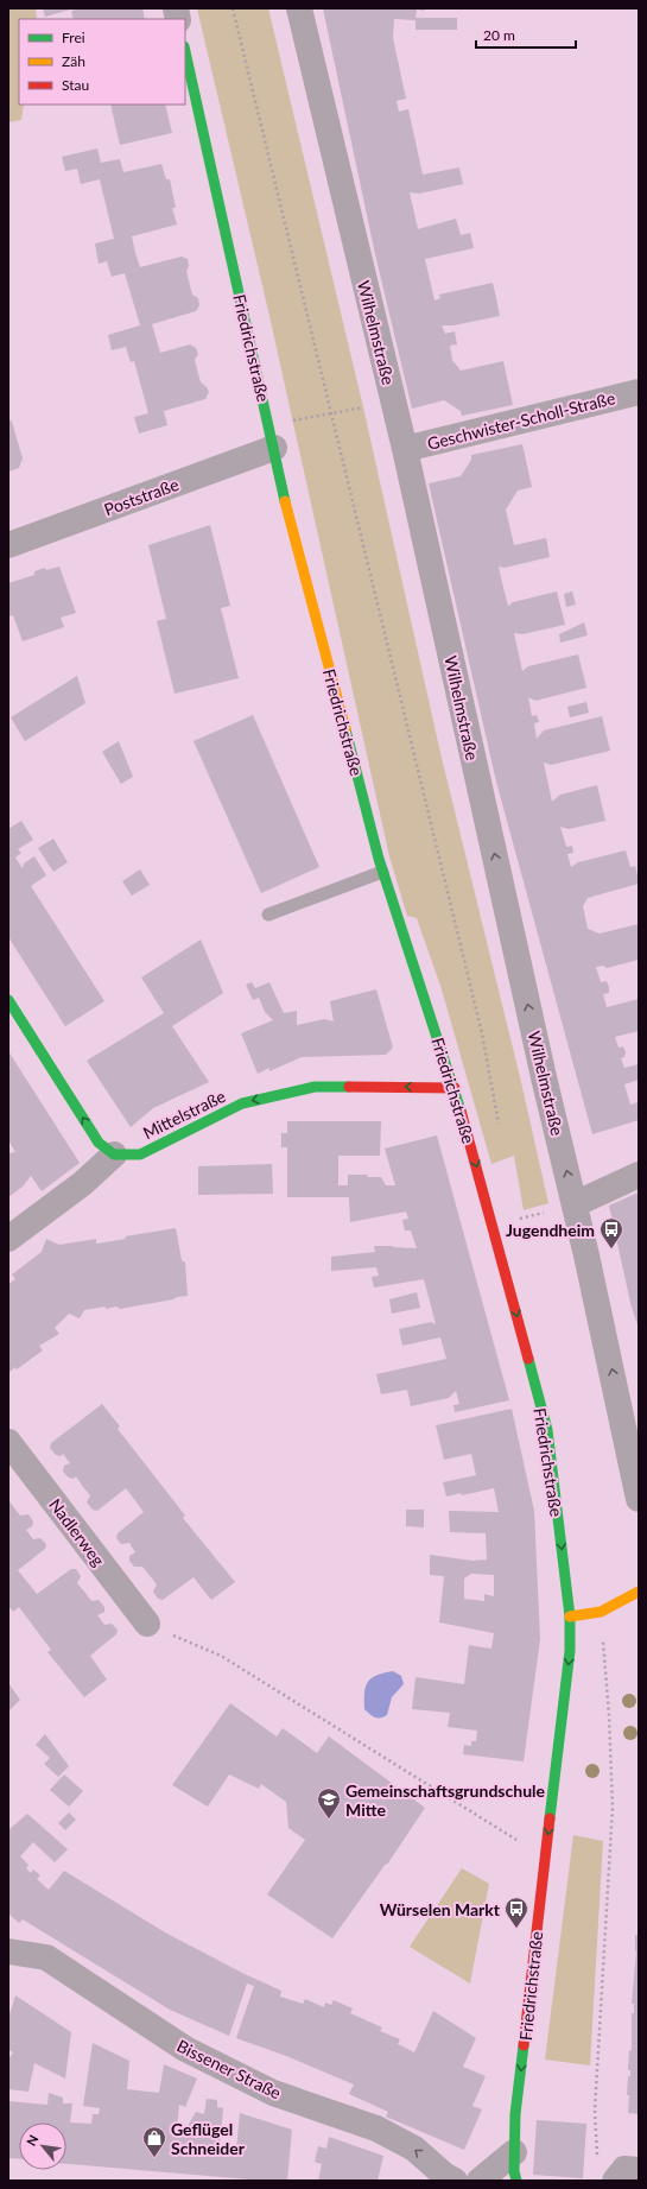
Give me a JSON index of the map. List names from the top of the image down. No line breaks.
{"streets":{"street":["Wilhelmstraße","Friedrichstraße","Geschwister-Scholl-Straße","Poststraße","Mittelstraße","Nadlerweg","Bissener Straße"]},"crossings":[["Wilhelmstraße","Geschwister-Scholl-Straße"],["Friedrichstraße","Poststraße"],["Friedrichstraße","Mittelstraße"]],"one_way":["Wilhelmstraße","Friedrichstraße","Mittelstraße","Bissener Straße"],"places":{"bus stop":["Jugendheim","Würselen Markt"],"school or university":["Gemeinschaftsgrundschule Mitte"],"shop":["Geflügel Schneider"]},"legend":["Frei","Zäh","Stau"],"scale_bar":"20 m","north":"top left"}
